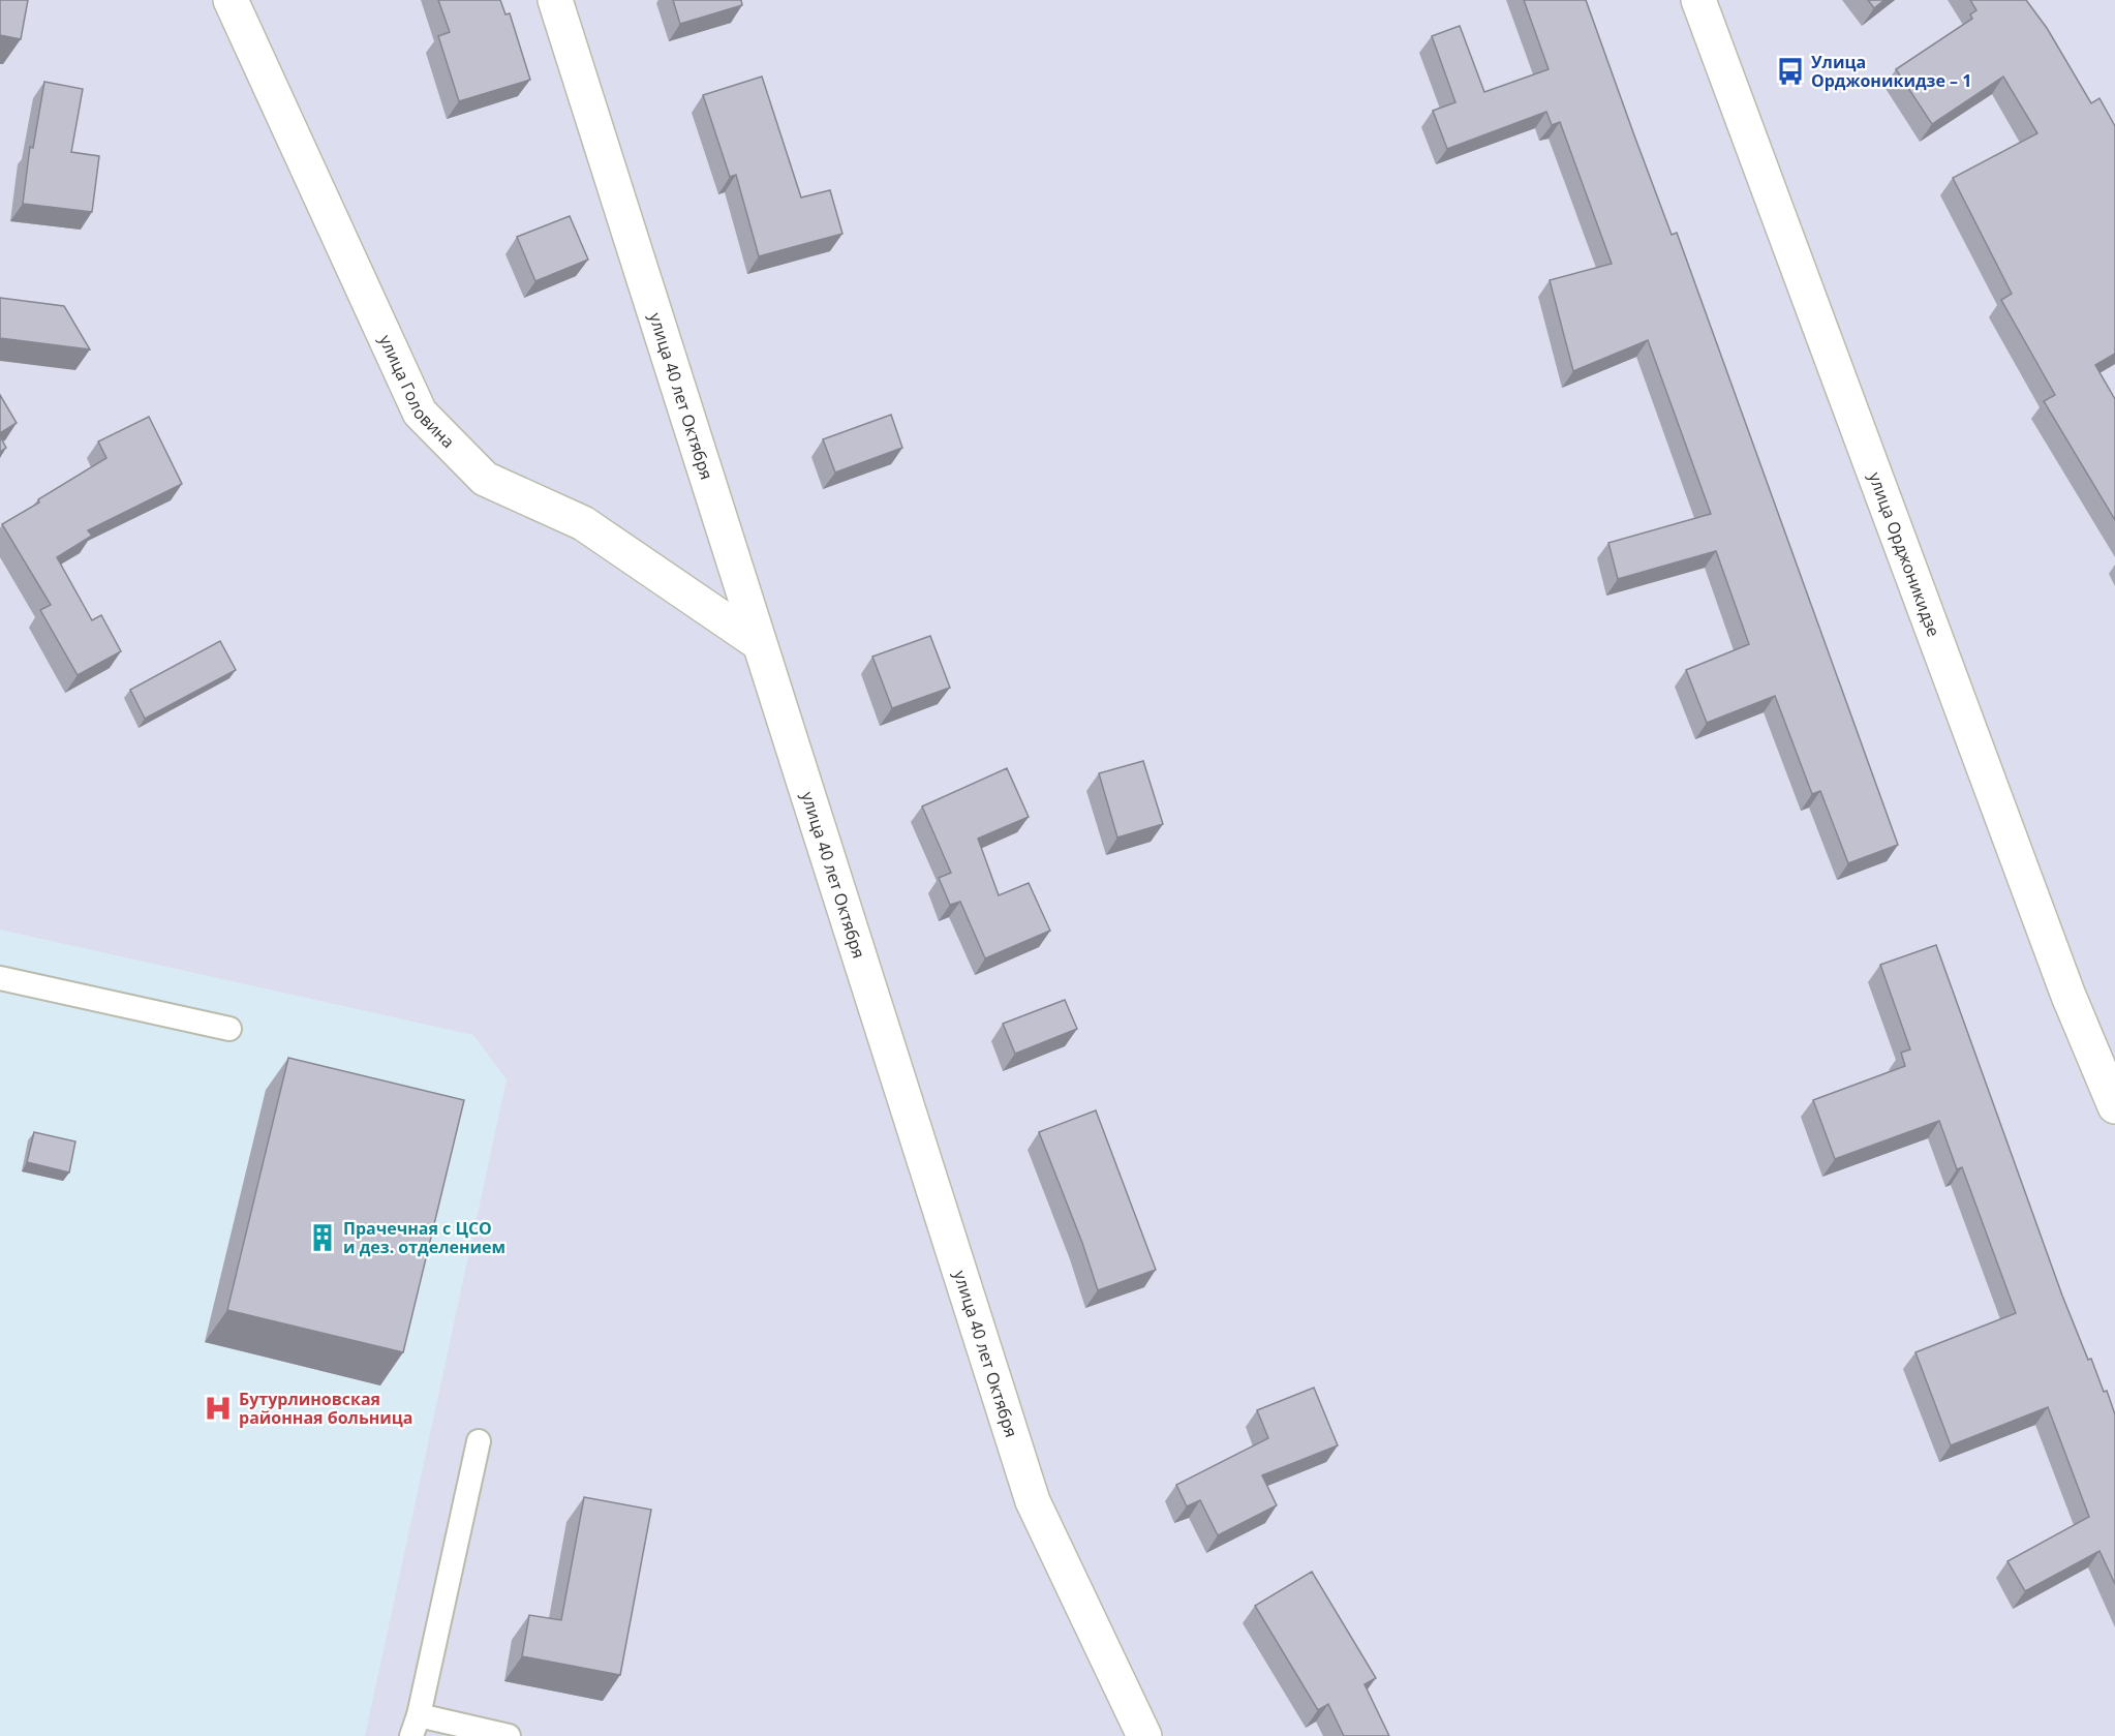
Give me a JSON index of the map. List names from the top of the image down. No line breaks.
{"streets":{"street":["улица Головина","улица 40 лет Октября","улица Орджоникидзе"]},"crossings":[["улица Головина","улица 40 лет Октября"]],"places":{"bus stop":["Улица Орджоникидзе – 1"],"building":["Прачечная с ЦСО и дез. отделением"],"hospital":["Бутурлиновская районная больница"]}}
